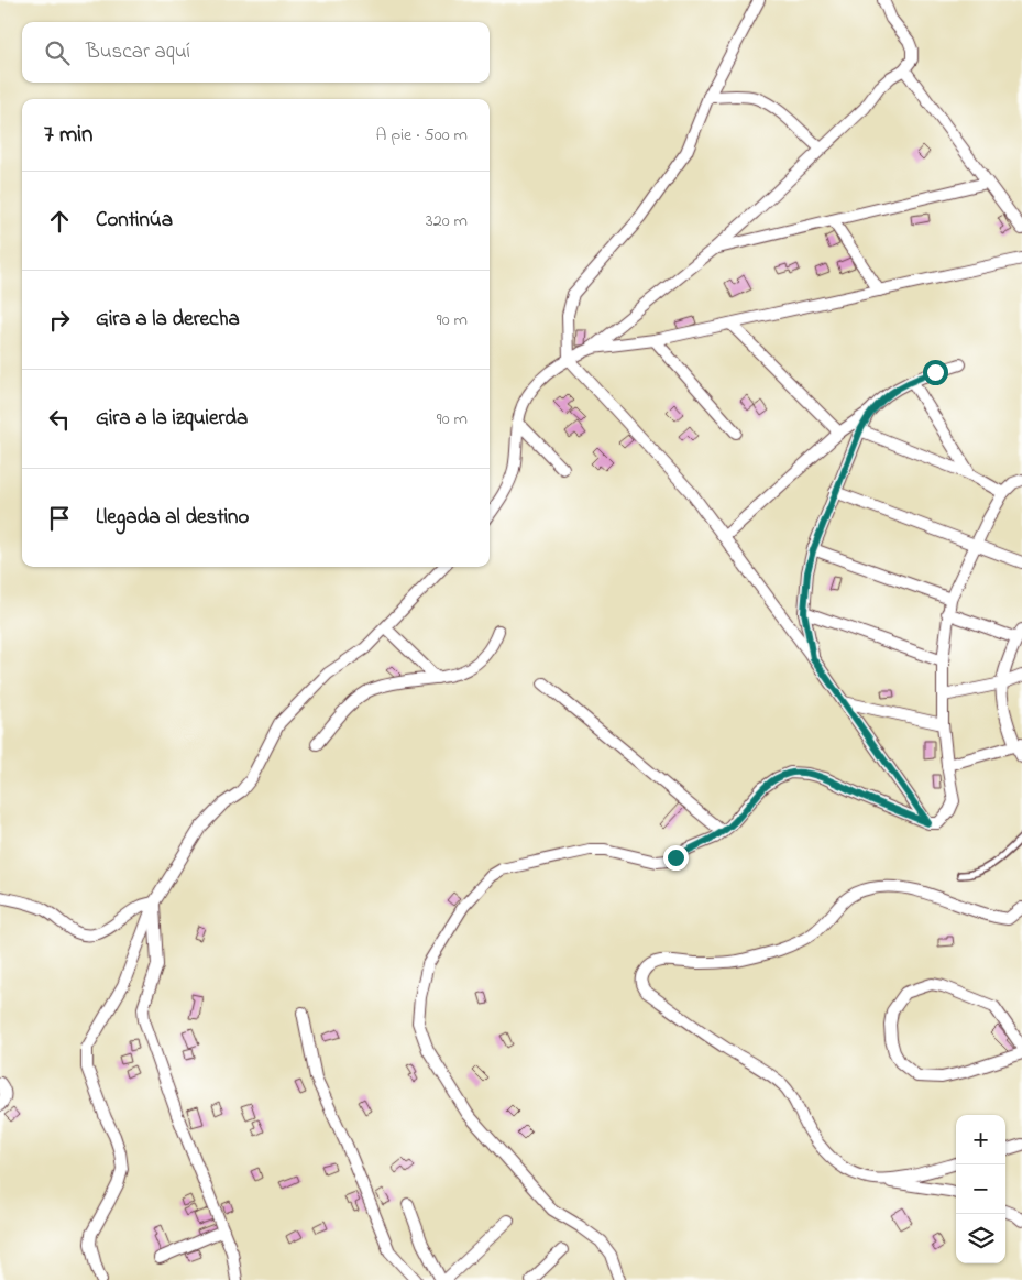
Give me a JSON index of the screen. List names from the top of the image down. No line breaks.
{"page":{"search":"Buscar aquí","heading":["7 min","A pie · 500 m"],"list":[["Continúa","320 m"],["Gira a la derecha","90 m"],["Gira a la izquierda","90 m"],"Llegada al destino"],"map_buttons":["+","−"]}}
